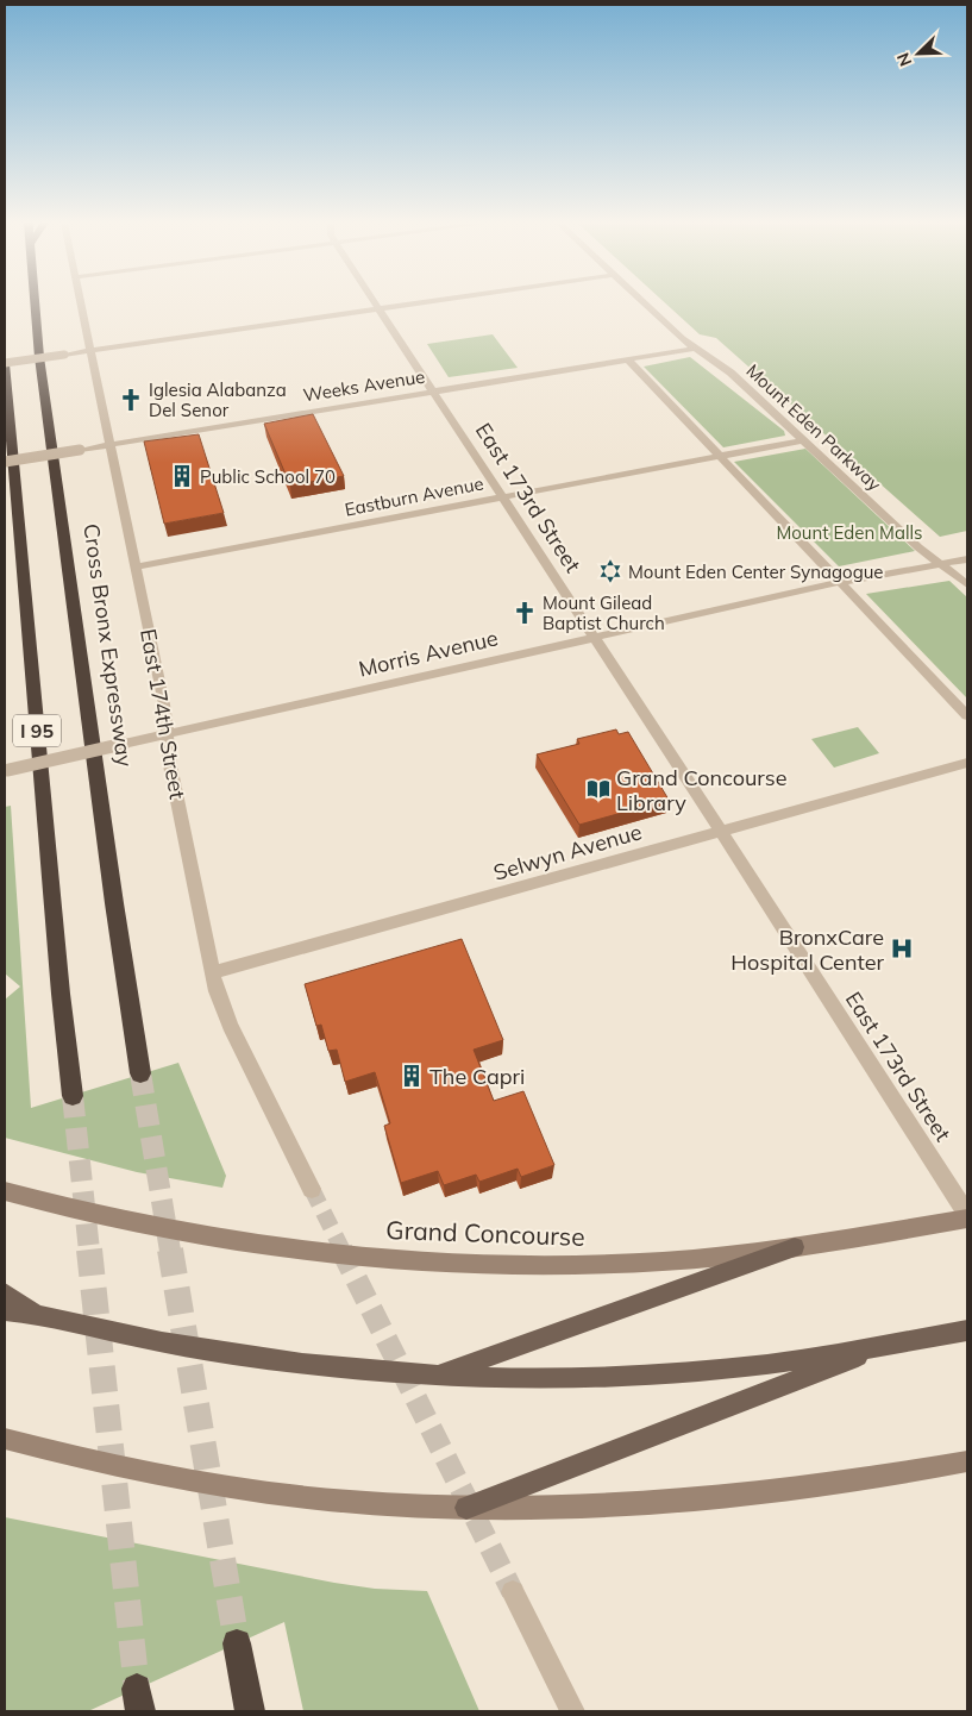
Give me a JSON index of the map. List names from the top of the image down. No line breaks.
{"streets":{"highway":["Cross Bronx Expressway","I 95"],"street":["Weeks Avenue","Mount Eden Parkway","Eastburn Avenue","East 173rd Street","Morris Avenue","East 174th Street","Selwyn Avenue","Grand Concourse"]},"crossings":[["Weeks Avenue","Mount Eden Parkway"],["Weeks Avenue","East 173rd Street"],["Weeks Avenue","East 174th Street"],["Mount Eden Parkway","Eastburn Avenue"],["Mount Eden Parkway","Morris Avenue"],["Eastburn Avenue","East 173rd Street"],["Eastburn Avenue","East 174th Street"],["East 173rd Street","Morris Avenue"],["East 173rd Street","Selwyn Avenue"],["Morris Avenue","East 174th Street"],["East 174th Street","Selwyn Avenue"]],"parks":["Mount Eden Malls"],"places":{"church":["Iglesia Alabanza Del Senor","Mount Gilead Baptist Church"],"building":["Public School 70","The Capri"],"synagogue":["Mount Eden Center Synagogue"],"library":["Grand Concourse Library"],"hospital":["BronxCare Hospital Center"]},"north":"bottom left"}
